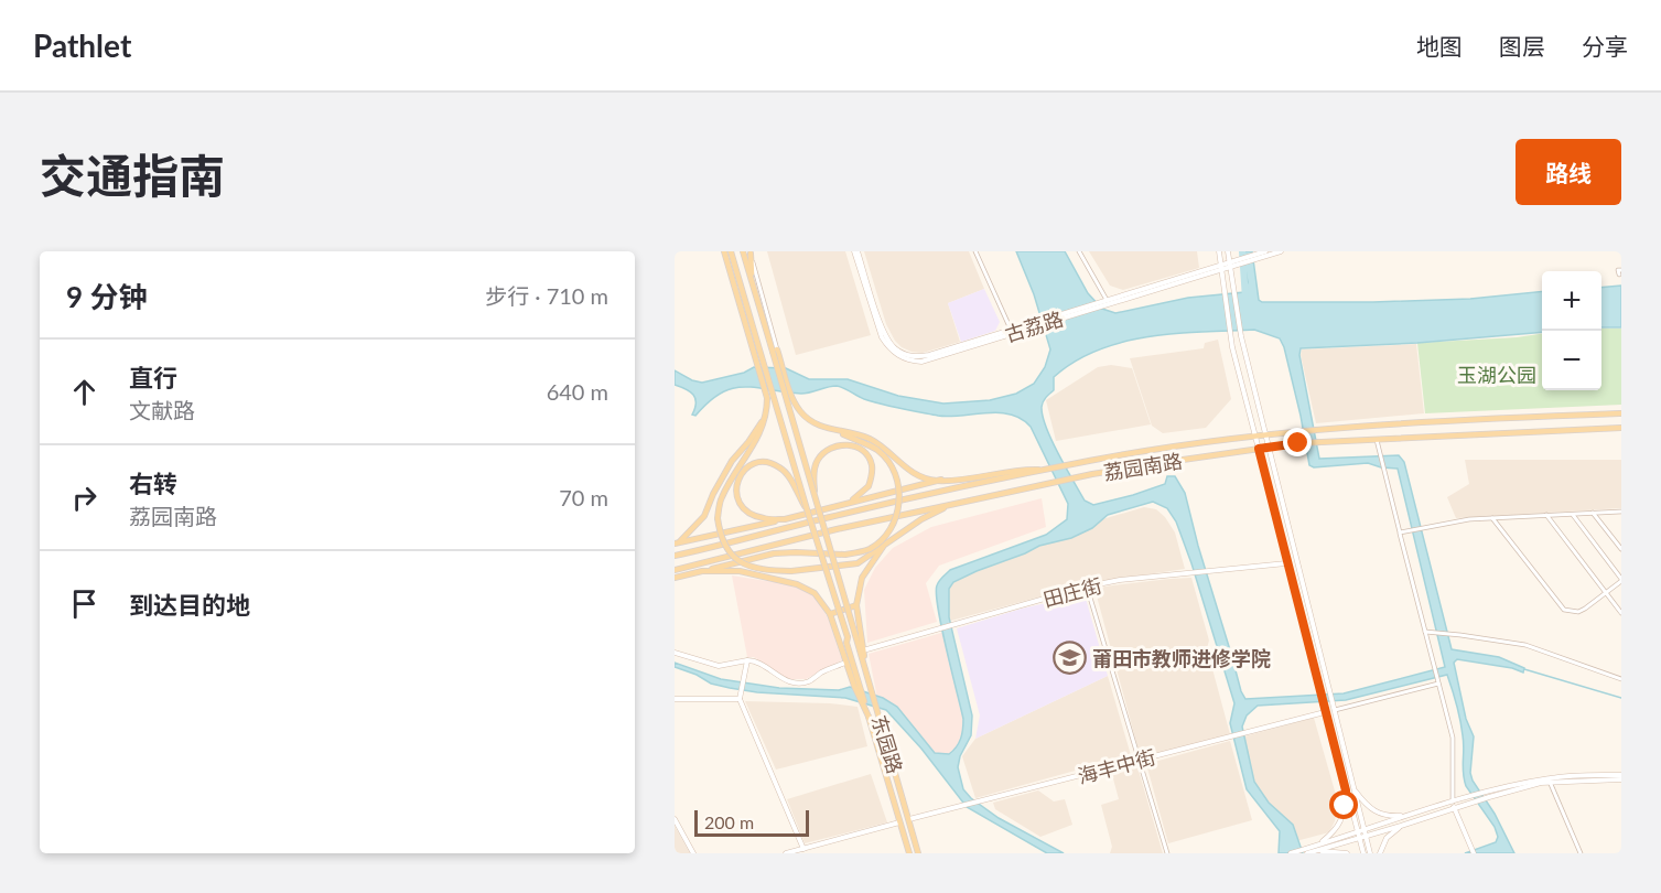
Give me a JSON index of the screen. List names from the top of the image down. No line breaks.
{"streets":{"main road":["荔园南路","东园路"],"street":["古荔路","田庄街","海丰中街"]},"crossings":[["东园路","海丰中街"]],"parks":["玉湖公园"],"places":{"school or university":["莆田市教师进修学院"]},"scale_bar":"200 m","page":{"header":"Pathlet","nav":["地图","图层","分享"],"title":"交通指南","buttons":"路线","heading":["9 分钟","步行 · 710 m"],"map_buttons":["+","−"],"list":[["直行","文献路","640 m"],["右转","荔园南路","70 m"],"到达目的地"],"scale":"200 m"}}
